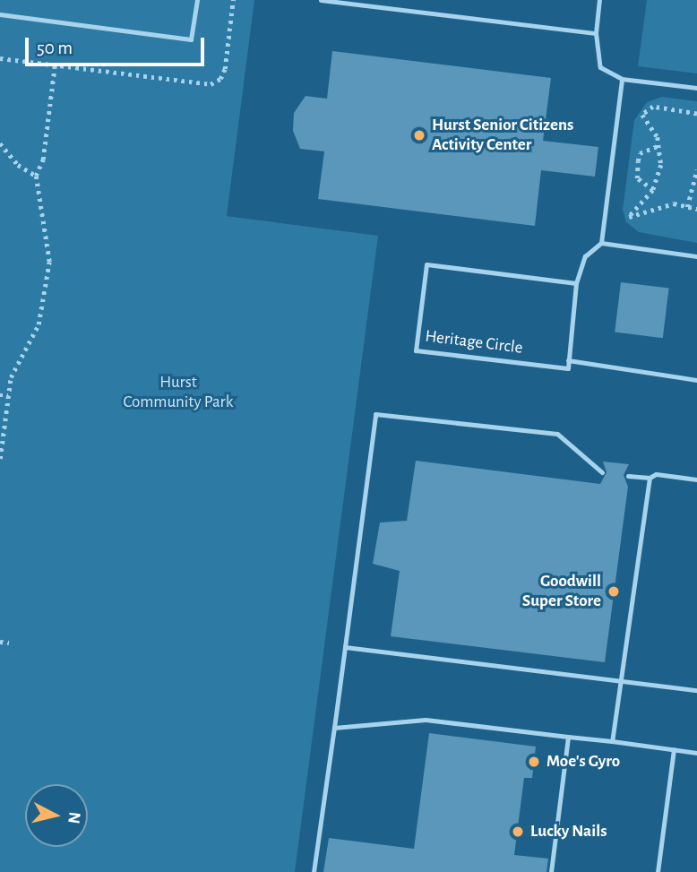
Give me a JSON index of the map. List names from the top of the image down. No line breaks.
{"streets":{"lane":["Heritage Circle"]},"parks":["Hurst Community Park"],"places":["Hurst Senior Citizens Activity Center","Goodwill Super Store","Moe's Gyro","Lucky Nails"],"scale_bar":"50 m","north":"right"}
